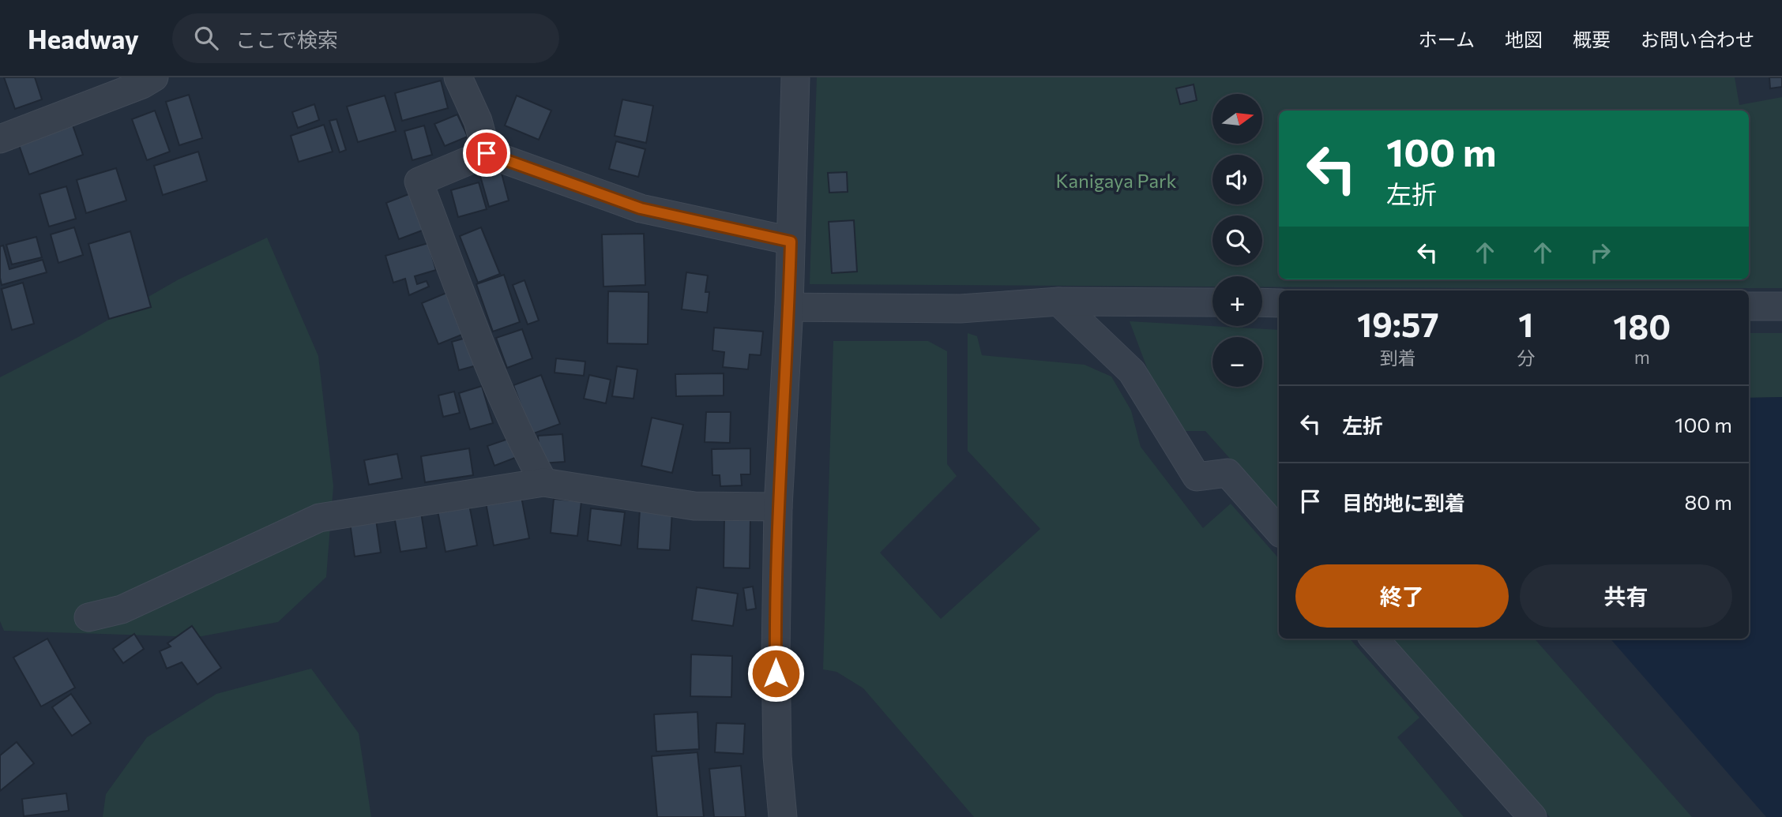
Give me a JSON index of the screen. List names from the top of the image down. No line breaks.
{"parks":["Kanigaya Park"],"north":"right","page":{"header":"Headway","search":"ここで検索","nav":["ホーム","地図","概要","お問い合わせ"],"map_buttons":["+","−"],"turn":["100 m","左折"],"eta":["19:57","到着","1","分","180","m"],"list":[{"name":"左折","value":"100 m"},{"name":"目的地に到着","value":"80 m"}],"buttons":["終了","共有"]}}
